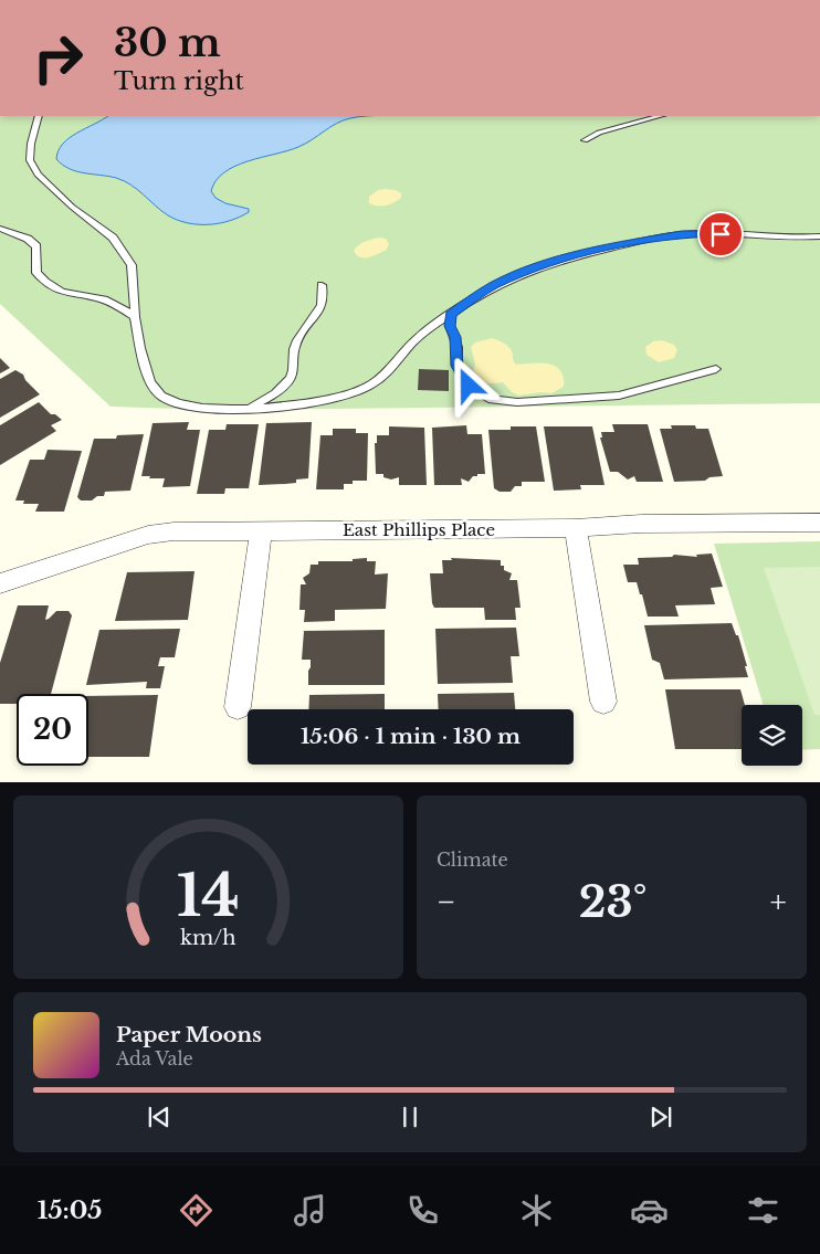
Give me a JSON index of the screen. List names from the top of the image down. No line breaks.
{"streets":{"street":["East Phillips Place"]},"page":{"turn":["30 m","Turn right"],"limit":"20","trip":"15:06 · 1 min · 130 m","tile":"Climate","heat":["−","23°","+"],"song":["Paper Moons","Ada Vale"],"tabs":"15:05","gauge":["14","km/h"]}}
